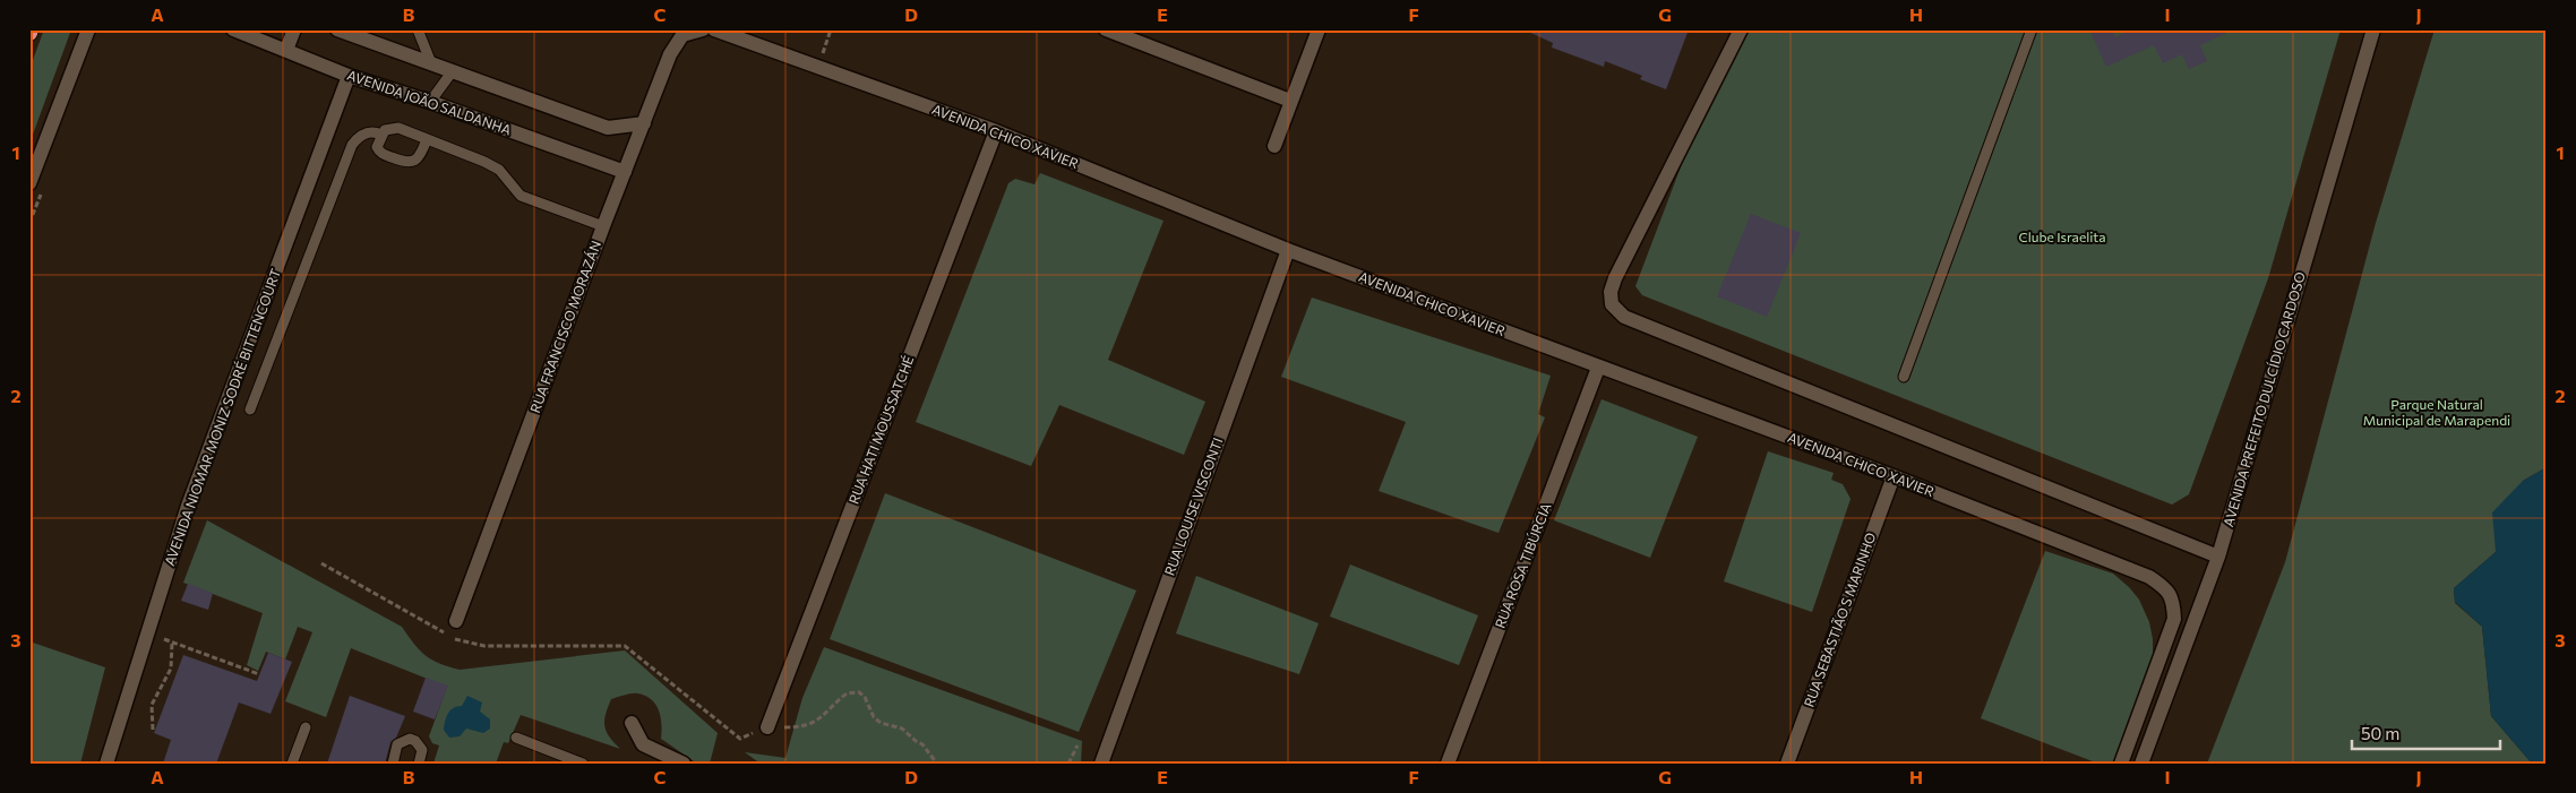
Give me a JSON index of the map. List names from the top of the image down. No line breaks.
{"streets":{"street":["AVENIDA JOÃO SALDANHA","AVENIDA CHICO XAVIER","RUA FRANCISCO MORAZÁN","AVENIDA PREFEITO DULCÍDIO CARDOSO","AVENIDA NIOMAR MONIZ SODRÉ BITTENCOURT","RUA HATI MOUSSATCHÉ","RUA LOUISE VISCONTI","RUA ROSA TIBÚRCIA","RUA SEBASTIÃO S MARINHO"]},"crossings":[["AVENIDA JOÃO SALDANHA","RUA FRANCISCO MORAZÁN"],["AVENIDA JOÃO SALDANHA","AVENIDA NIOMAR MONIZ SODRÉ BITTENCOURT"],["AVENIDA CHICO XAVIER","RUA HATI MOUSSATCHÉ"],["AVENIDA CHICO XAVIER","RUA LOUISE VISCONTI"],["AVENIDA CHICO XAVIER","RUA ROSA TIBÚRCIA"],["AVENIDA CHICO XAVIER","RUA SEBASTIÃO S MARINHO"]],"parks":["Clube Israelita","Parque Natural Municipal de Marapendi"],"scale_bar":"50 m","grid":{"columns":["A","B","C","D","E","F","G","H","I","J"],"rows":["1","2","3"]}}
